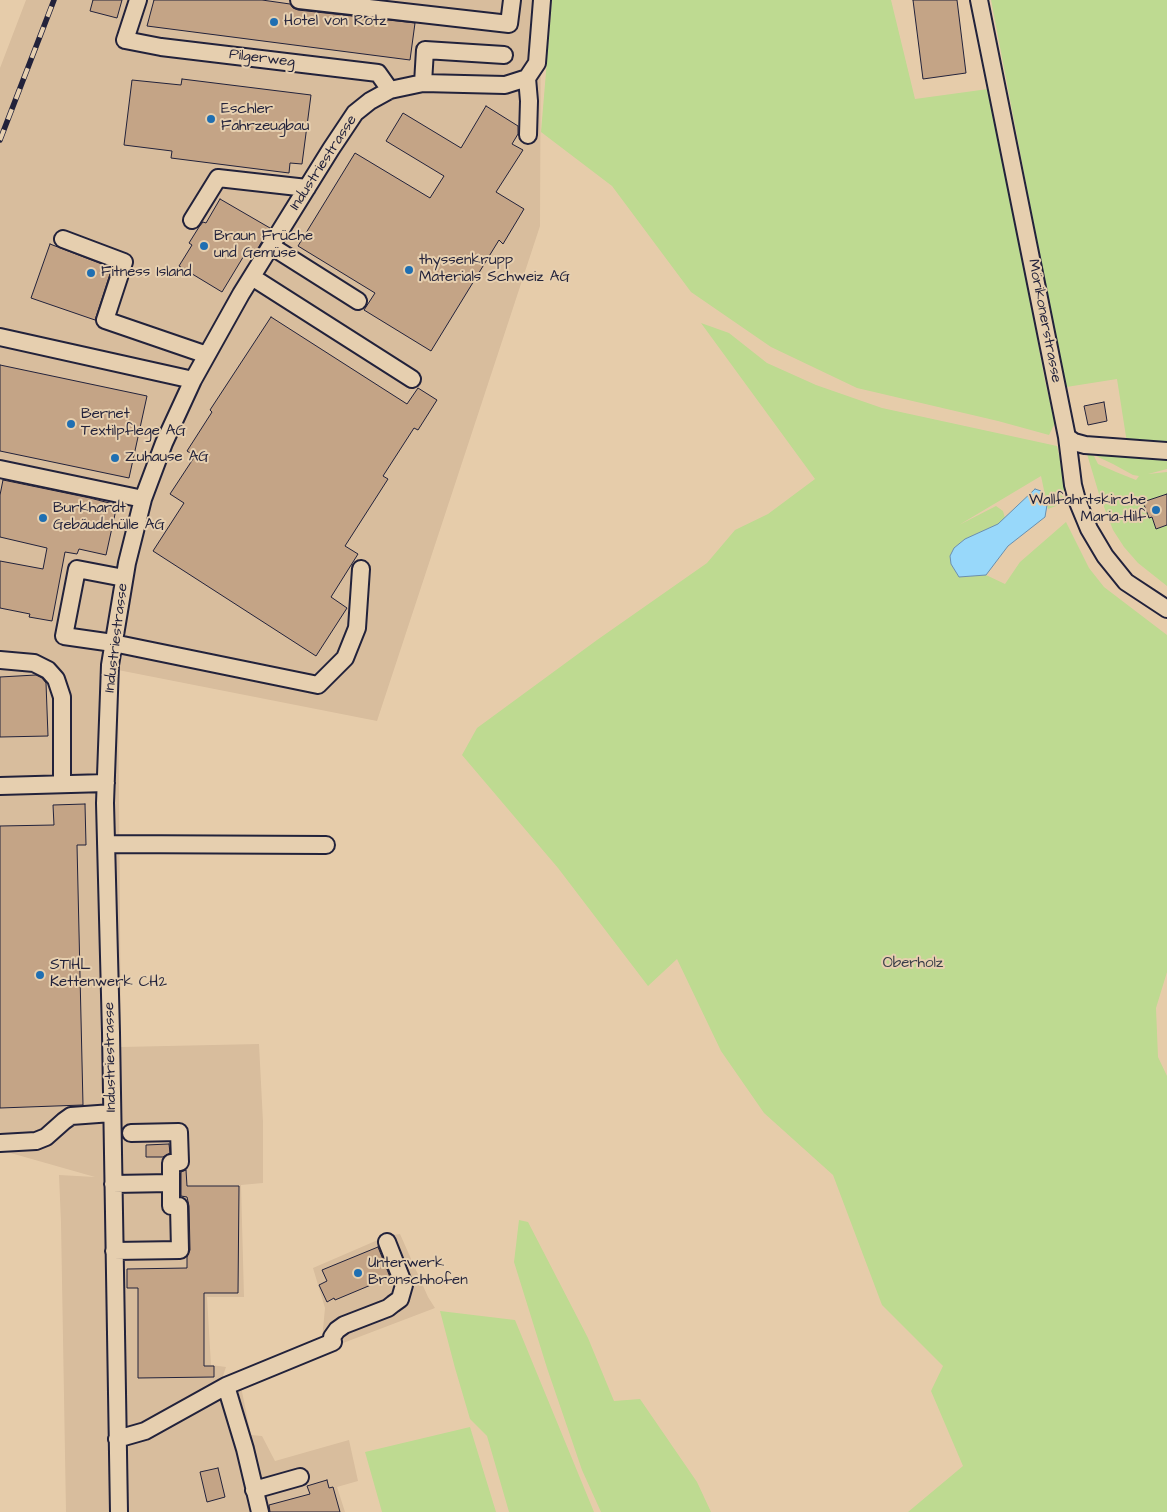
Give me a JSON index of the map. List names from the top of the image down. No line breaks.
{"streets":{"street":["Pilgerweg","Industriestrasse","Mörikonerstrasse"]},"crossings":[["Pilgerweg","Industriestrasse"]],"parks":["Oberholz"],"places":["Hotel von Rotz","Eschler Fahrzeugbau","Braun Früche und Gemüse","thyssenkrupp Materials Schweiz AG","Fitness Island","Bernet Textilpflege AG","Zuhause AG","Wallfahrtskirche Maria-Hilf","Burkhardt Gebäudehülle AG","STIHL Kettenwerk CH2","Unterwerk Bronschhofen"]}
